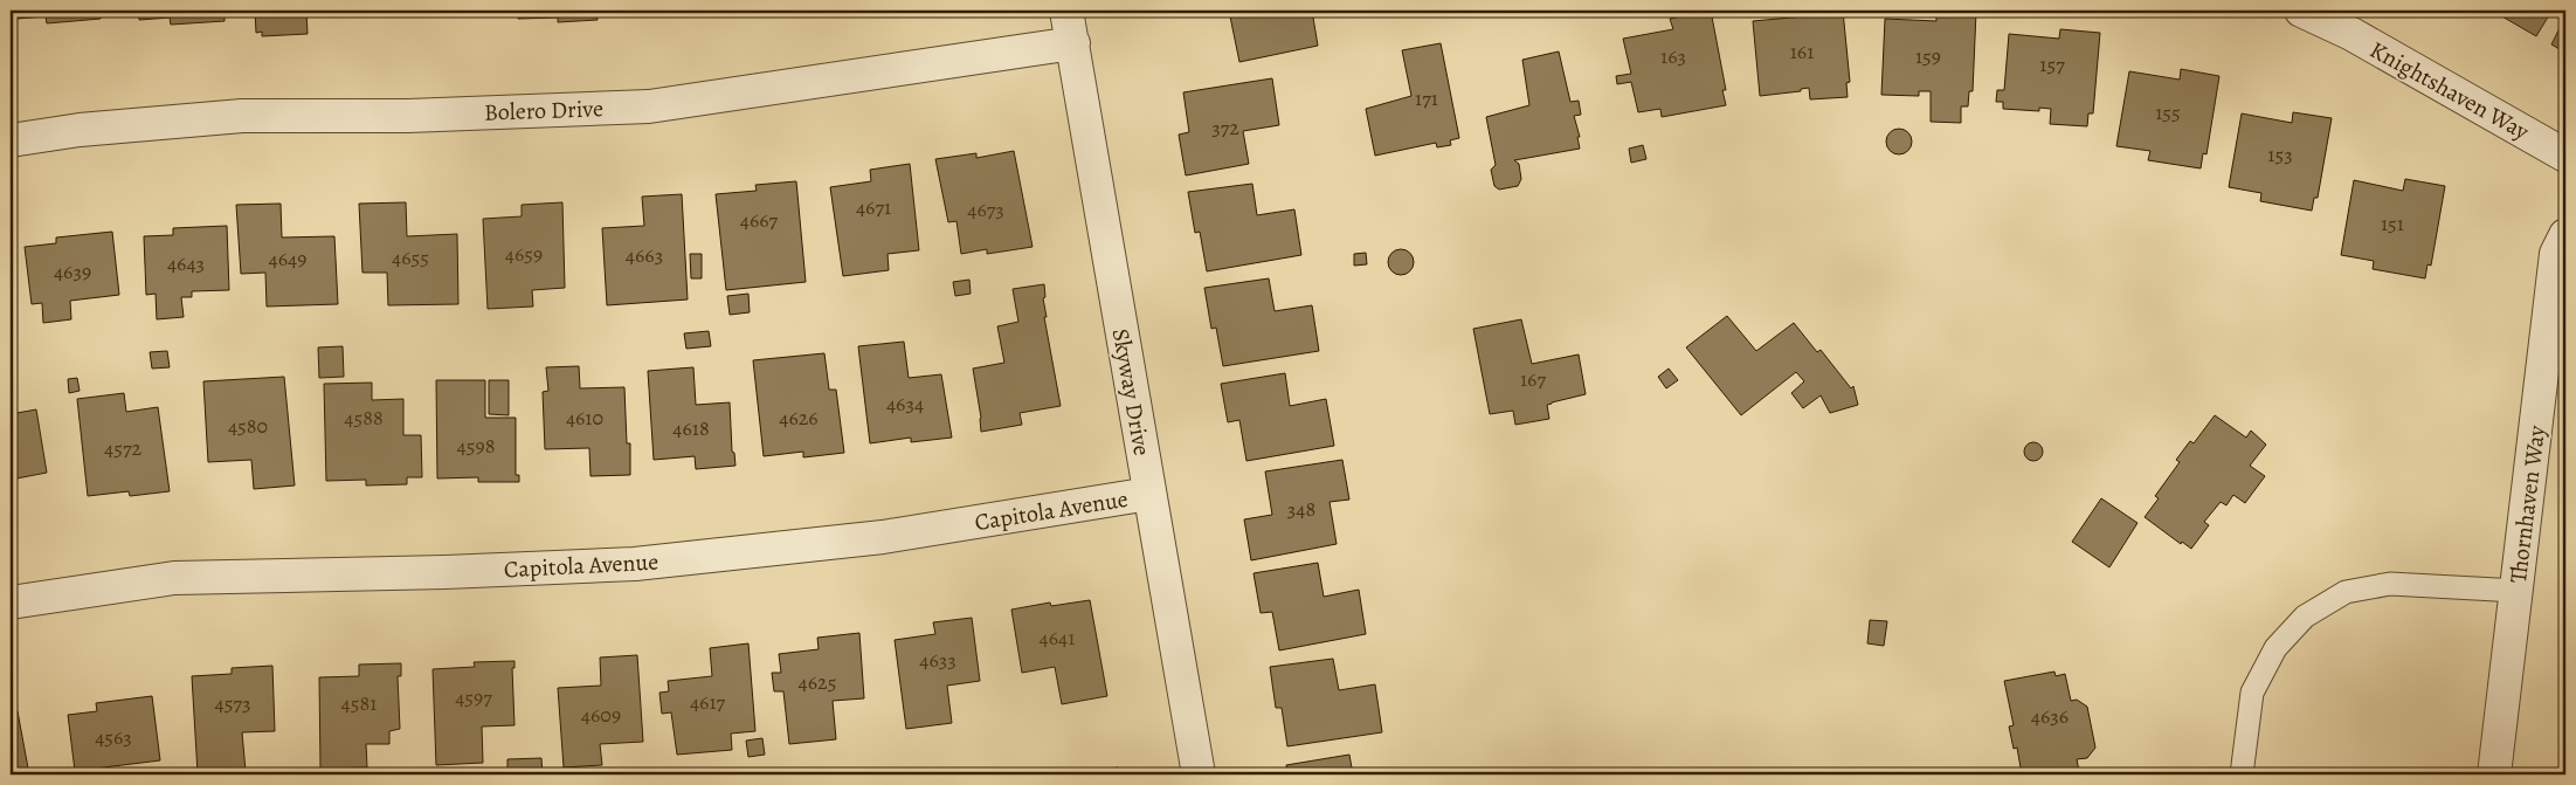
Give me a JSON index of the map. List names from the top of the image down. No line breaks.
{"streets":{"street":["Knightshaven Way","Bolero Drive","Skyway Drive","Thornhaven Way","Capitola Avenue"]},"crossings":[["Bolero Drive","Skyway Drive"],["Skyway Drive","Capitola Avenue"]],"house_numbers":["161","163","159","157","171","155","372","153","4671","4673","4667","151","4659","4663","4655","4649","4643","4639","167","4634","4588","4610","4626","4580","4618","4598","4572","348","4641","4633","4625","4597","4617","4573","4581","4609","4636","4563"]}
